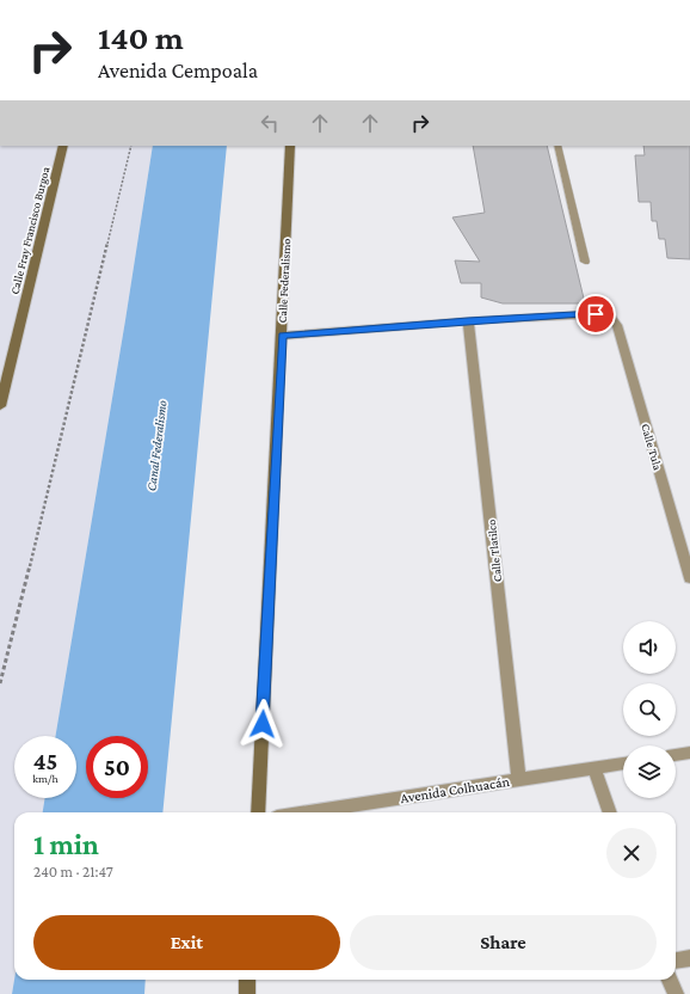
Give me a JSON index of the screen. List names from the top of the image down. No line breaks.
{"streets":{"main road":["Calle Fray Francisco Burgoa","Calle Federalismo"],"street":["Calle Tula","Calle Tlatilco","Avenida Colhuacán"]},"crossings":[["Calle Tula","Calle Tlatilco"],["Calle Tlatilco","Avenida Colhuacán"]],"water":["Canal Federalismo"],"page":{"turn":["140 m","Avenida Cempoala"],"speed":"45 km/h","limit":"50","heading":["1 min","240 m · 21:47"],"buttons":["Exit","Share"]}}
